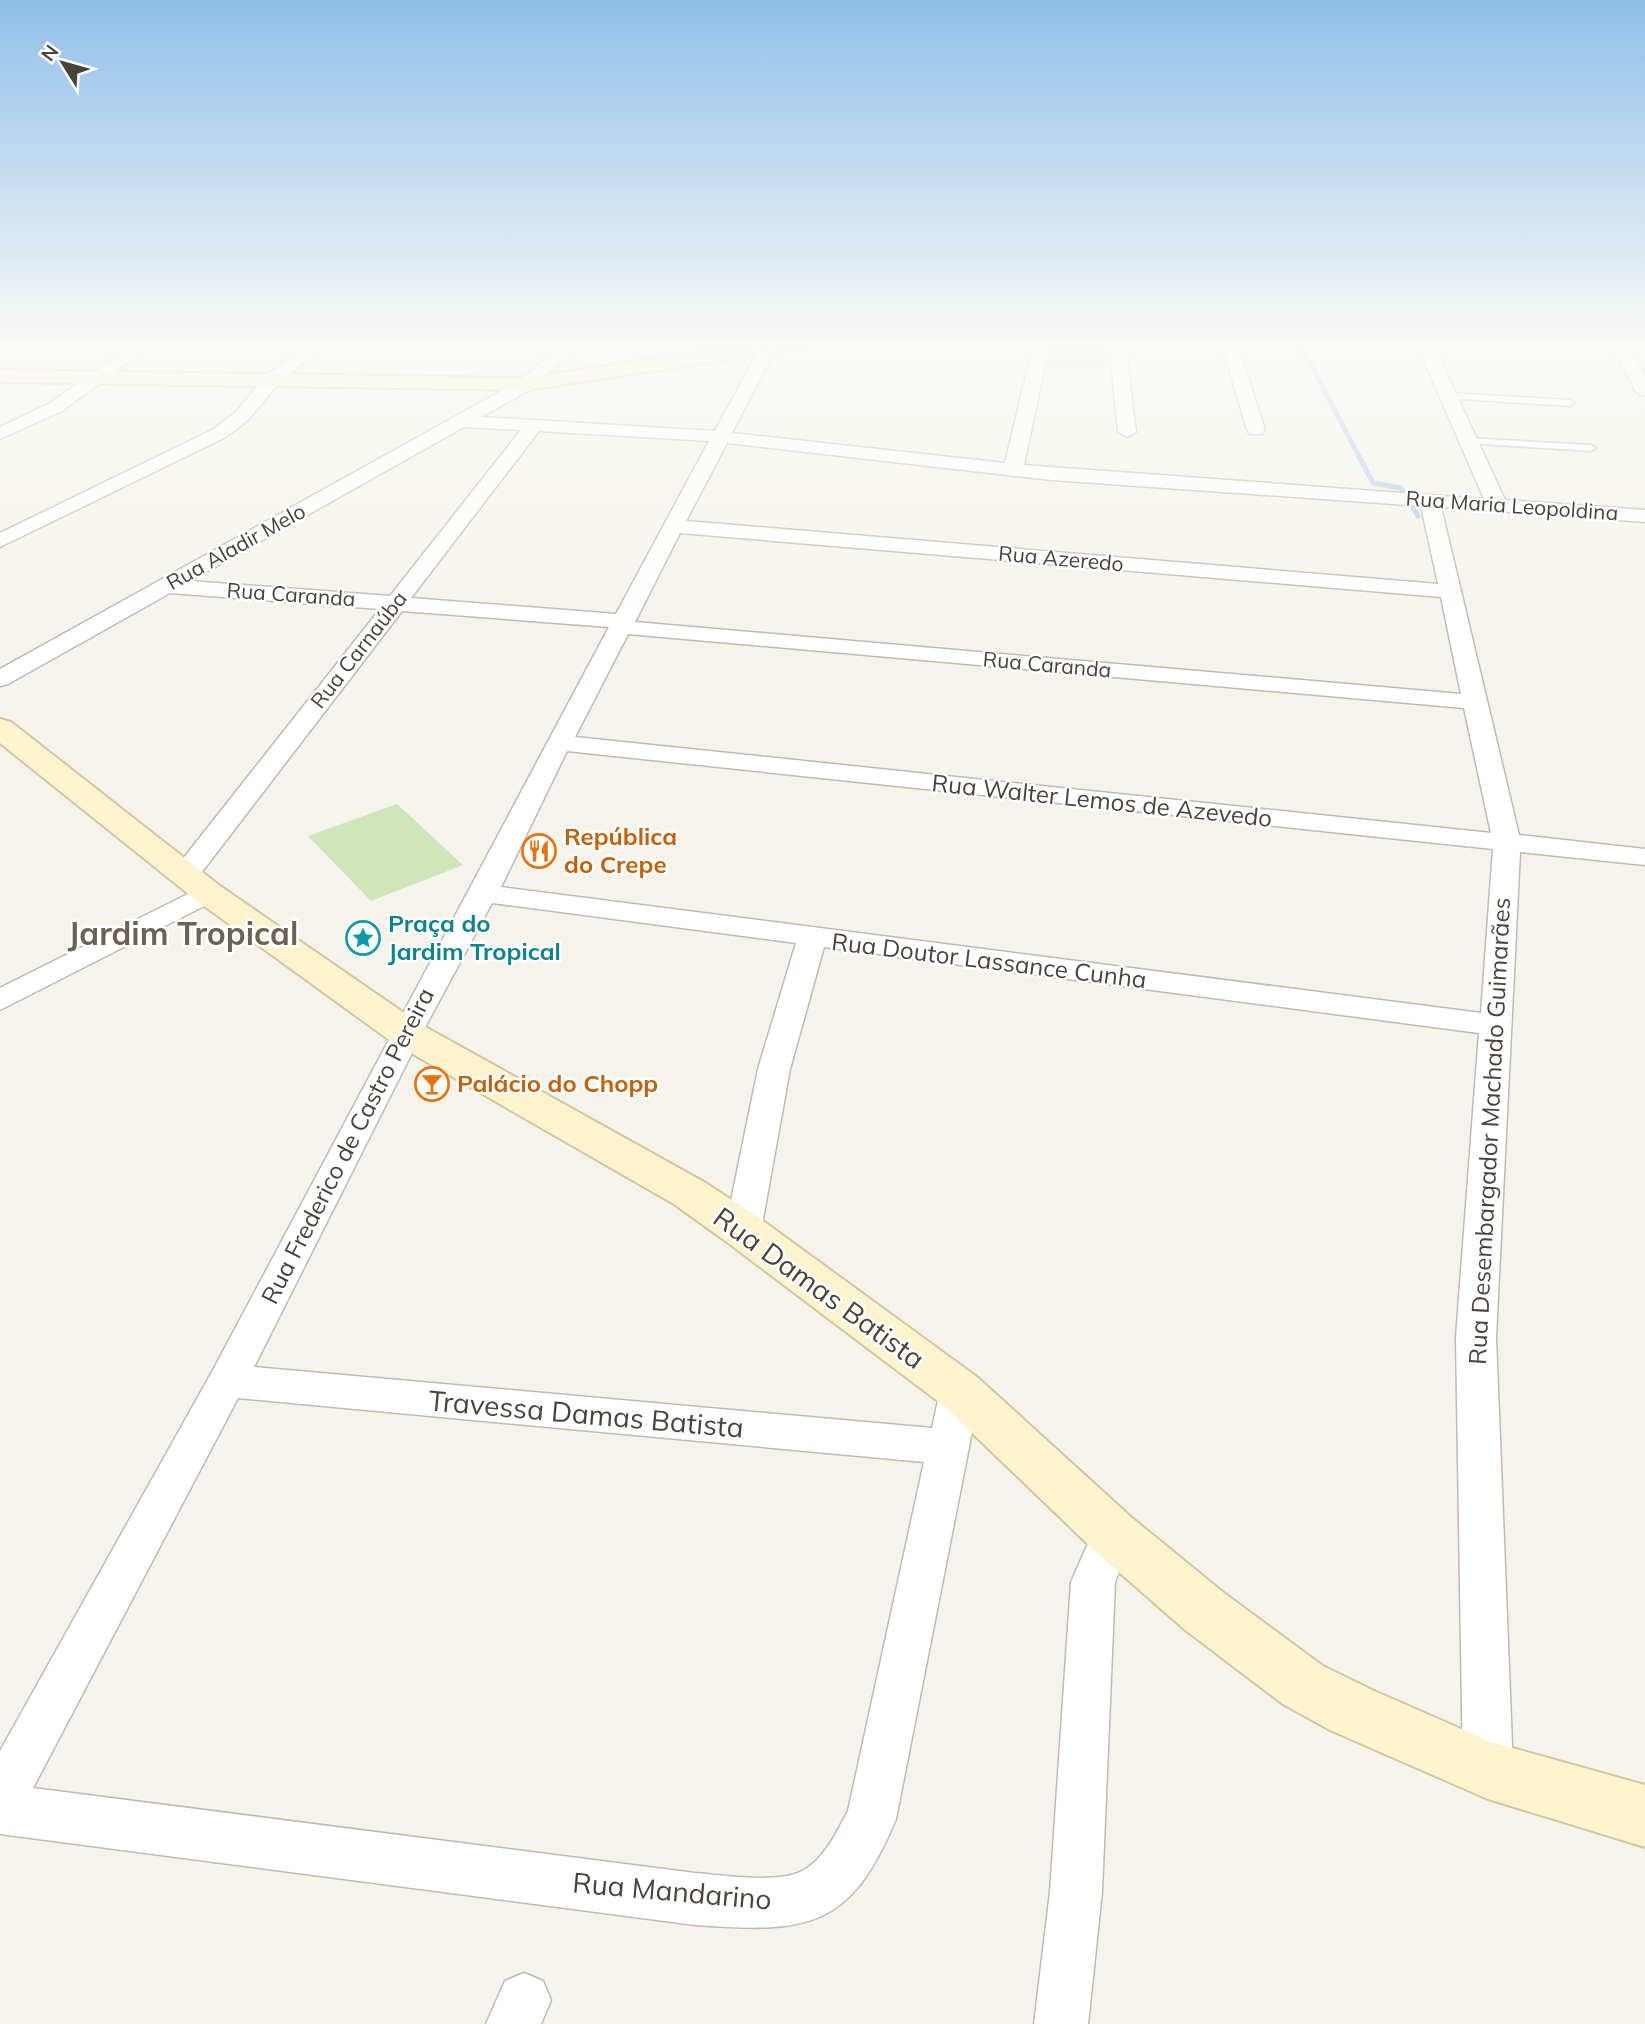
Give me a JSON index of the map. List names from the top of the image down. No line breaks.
{"streets":{"street":["Rua Maria Leopoldina","Rua Aladir Melo","Rua Azeredo","Rua Caranda","Rua Carnaúba","Rua Walter Lemos de Azevedo","Rua Doutor Lassance Cunha","Rua Desembargador Machado Guimarães","Rua Frederico de Castro Pereira","Rua Damas Batista","Travessa Damas Batista","Rua Mandarino"]},"crossings":[["Rua Maria Leopoldina","Rua Desembargador Machado Guimarães"],["Rua Maria Leopoldina","Rua Frederico de Castro Pereira"],["Rua Aladir Melo","Rua Caranda"],["Rua Azeredo","Rua Desembargador Machado Guimarães"],["Rua Azeredo","Rua Frederico de Castro Pereira"],["Rua Caranda","Rua Carnaúba"],["Rua Caranda","Rua Desembargador Machado Guimarães"],["Rua Caranda","Rua Frederico de Castro Pereira"],["Rua Carnaúba","Rua Damas Batista"],["Rua Walter Lemos de Azevedo","Rua Desembargador Machado Guimarães"],["Rua Walter Lemos de Azevedo","Rua Frederico de Castro Pereira"],["Rua Doutor Lassance Cunha","Rua Desembargador Machado Guimarães"],["Rua Doutor Lassance Cunha","Rua Frederico de Castro Pereira"],["Rua Desembargador Machado Guimarães","Rua Damas Batista"],["Rua Frederico de Castro Pereira","Rua Damas Batista"],["Rua Frederico de Castro Pereira","Travessa Damas Batista"],["Rua Damas Batista","Rua Mandarino"],["Travessa Damas Batista","Rua Mandarino"]],"districts":["Jardim Tropical"],"places":{"restaurant":["República do Crepe"],"place":["Praça do Jardim Tropical"],"bar":["Palácio do Chopp"]},"north":"top left"}
